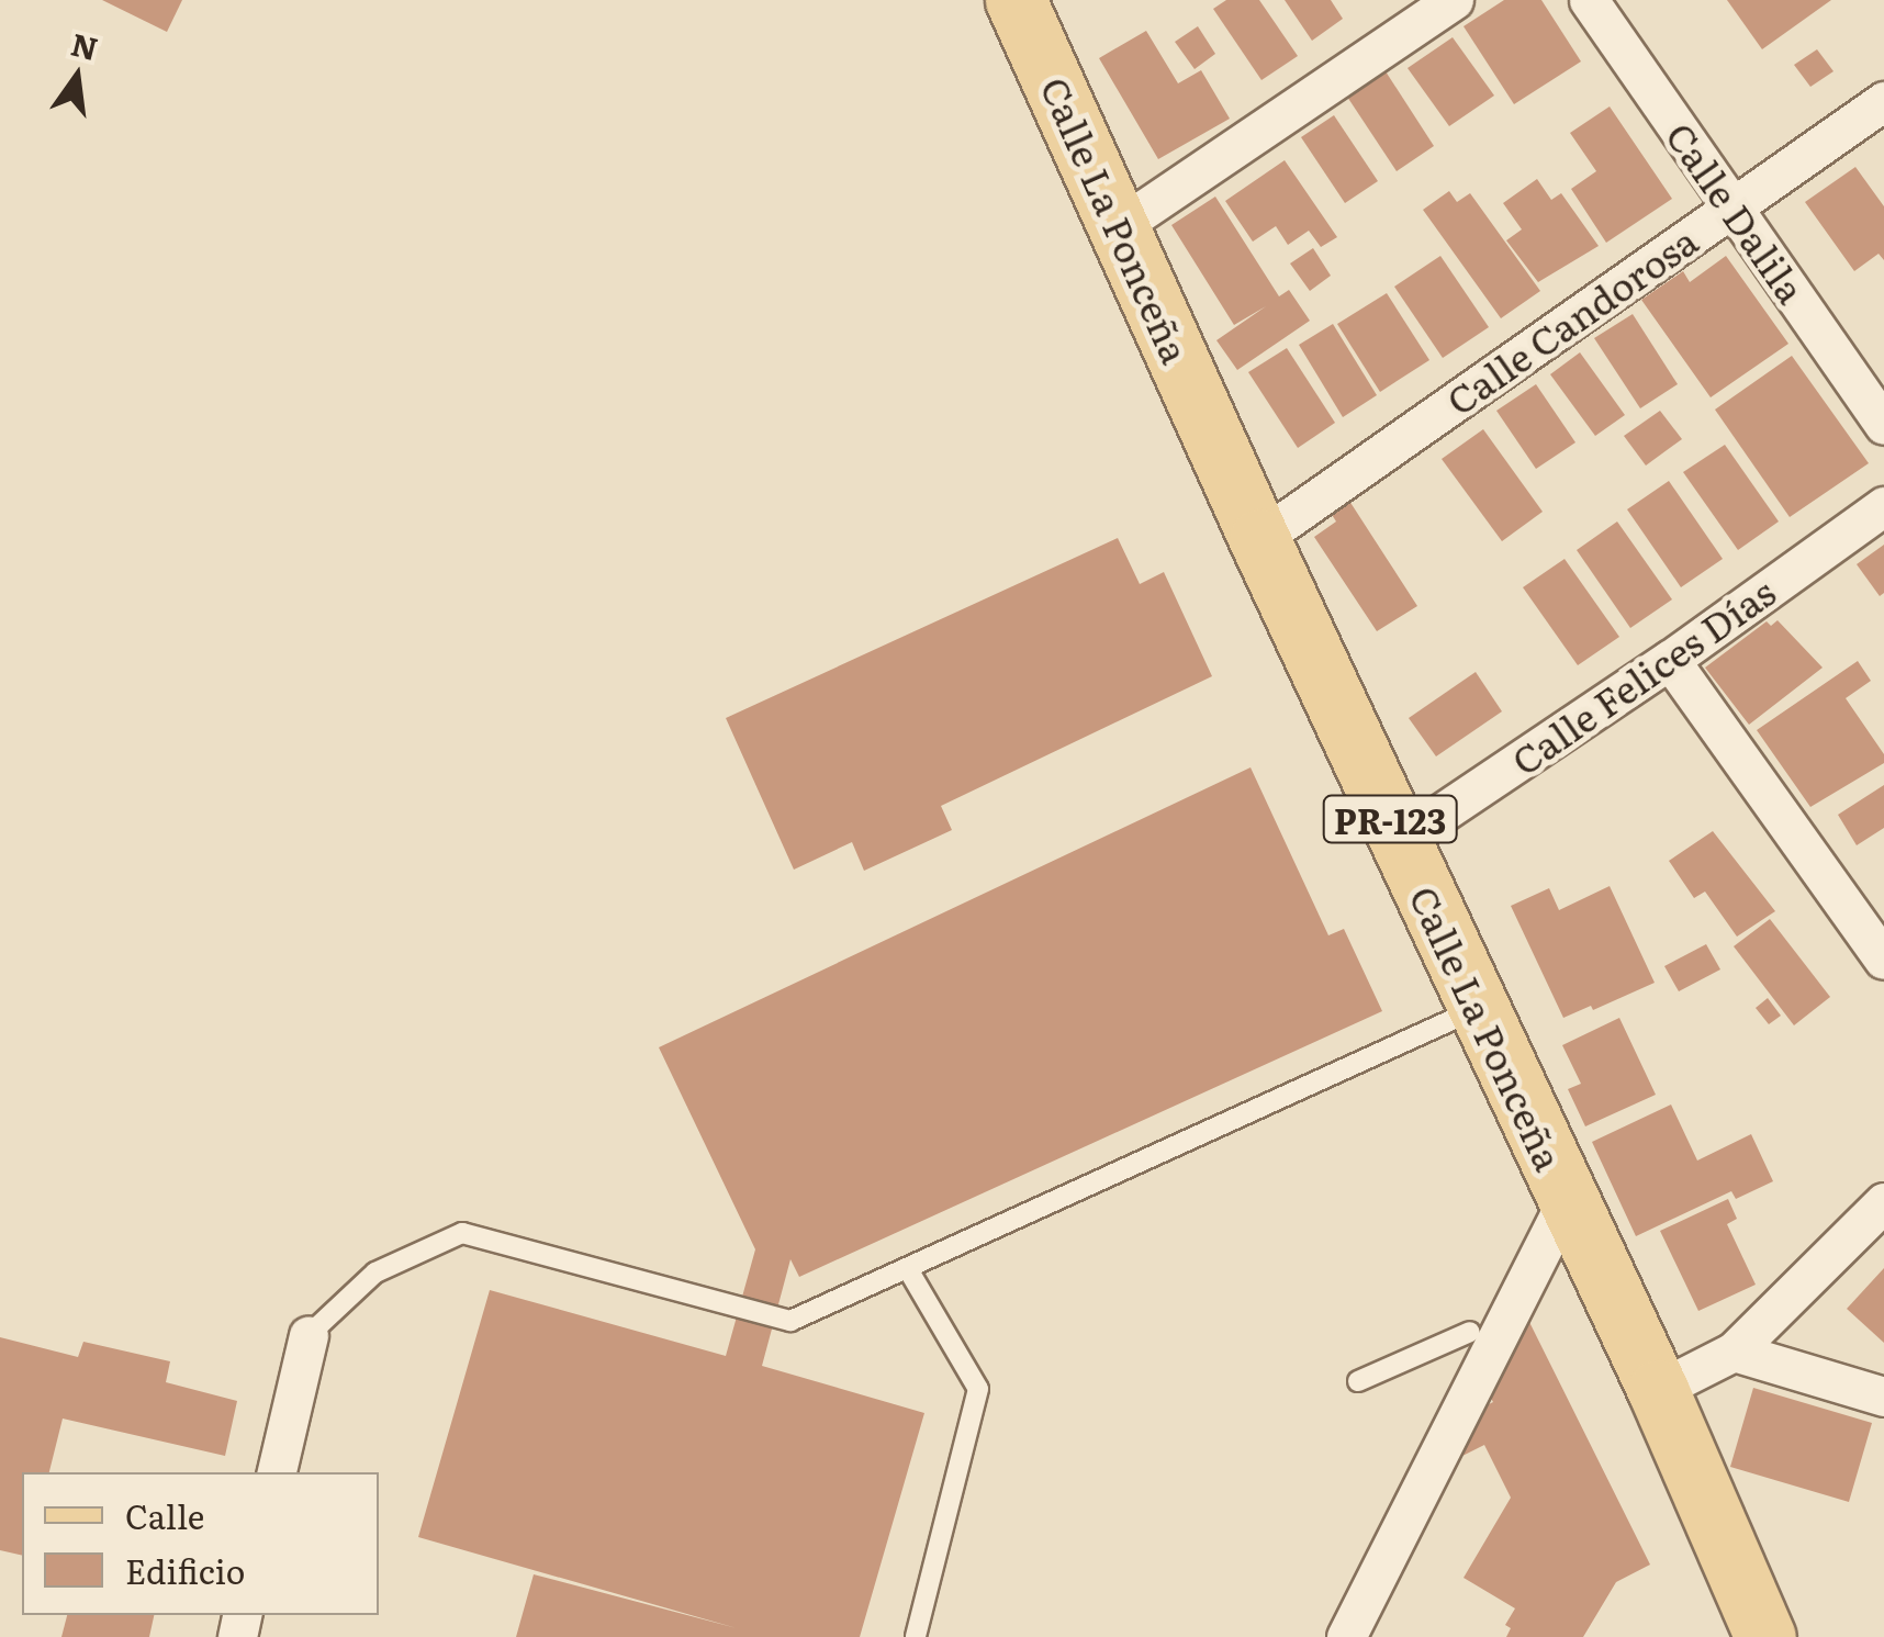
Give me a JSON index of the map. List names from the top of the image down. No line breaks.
{"streets":{"main road":["Calle La Ponceña","PR-123"],"street":["Calle Dalila","Calle Candorosa","Calle Felices Días"]},"crossings":[["Calle Dalila","Calle Candorosa"],["Calle La Ponceña","Calle Candorosa"],["Calle La Ponceña","Calle Felices Días"]],"legend":["Calle","Edificio"],"north":"top"}
